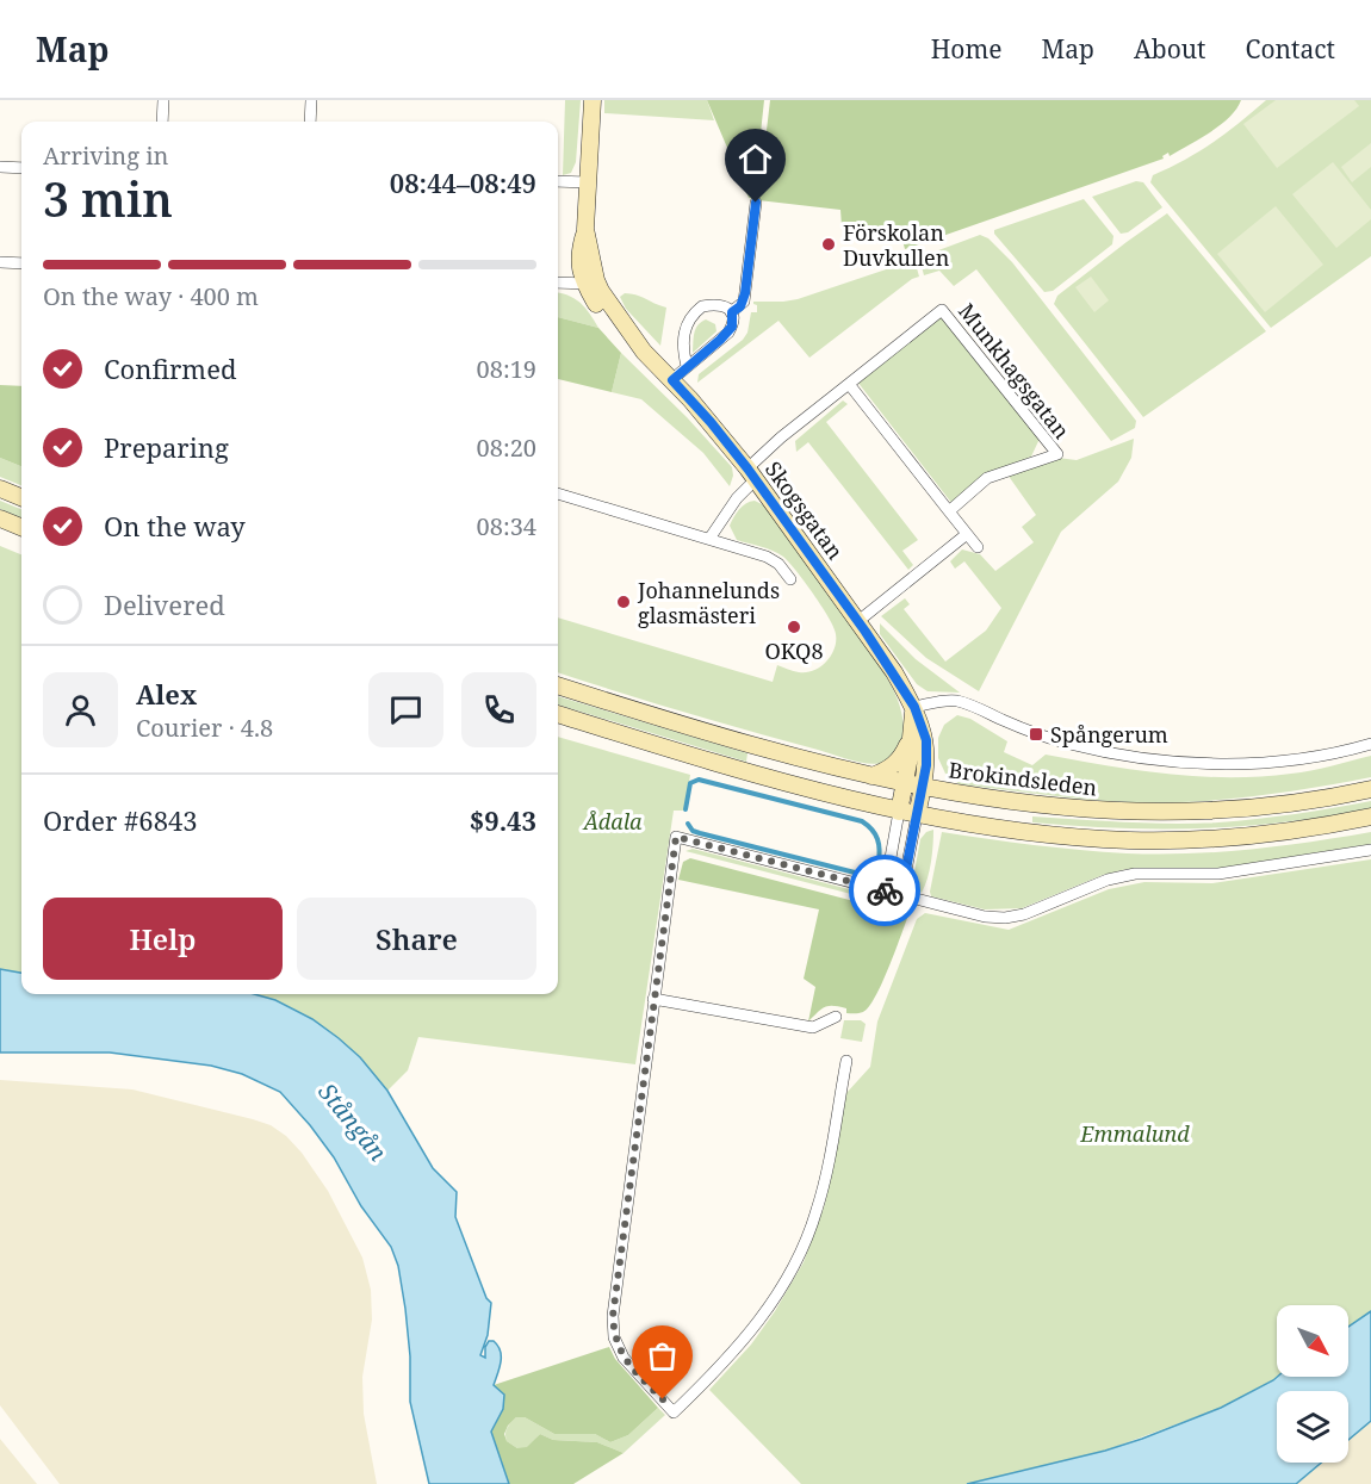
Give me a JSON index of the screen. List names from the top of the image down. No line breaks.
{"streets":{"main road":["Skogsgatan","Brokindsleden"],"street":["Munkhagsgatan"]},"crossings":[["Munkhagsgatan","Skogsgatan"],["Skogsgatan","Brokindsleden"]],"water":["Stångån"],"parks":["Ådala","Emmalund"],"places":{"other":["Förskolan Duvkullen","Johannelunds glasmästeri","OKQ8"],"transit":["Spångerum"]},"north":"bottom right","page":{"header":"Map","nav":["Home","Map","About","Contact"],"heading":["3 min","Arriving in","08:44–08:49"],"panel":["Alex","Courier · 4.8","Order #6843","$9.43"],"bar":"On the way · 400 m","list":[["Confirmed","08:19"],["Preparing","08:20"],["On the way","08:34"],"Delivered"],"buttons":["Help","Share"]}}
